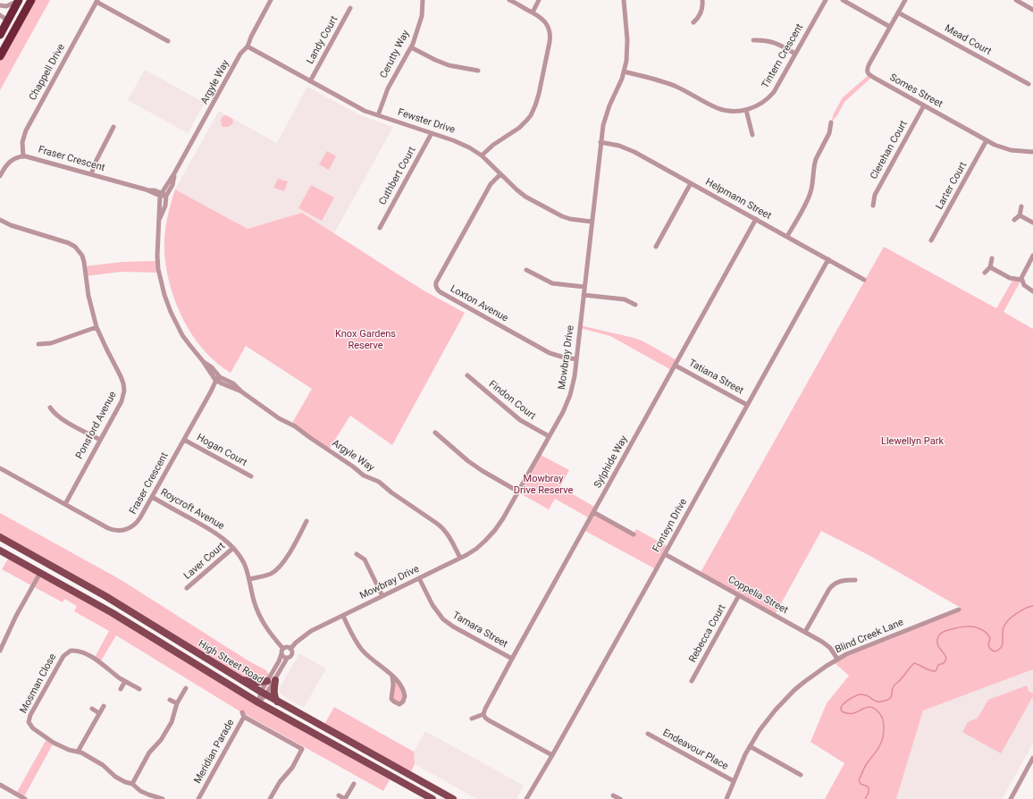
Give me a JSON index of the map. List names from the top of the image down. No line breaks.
{"streets":{"main road":["High Street Road"],"street":["Landy Court","Mead Court","Cerutty Way","Tintern Crescent","Chappell Drive","Argyle Way","Somes Street","Fewster Drive","Clerehan Court","Fraser Crescent","Cuthbert Court","Larter Court","Helpmann Street","Loxton Avenue","Mowbray Drive","Tatiana Street","Findon Court","Ponsford Avenue","Hogan Court","Sylphide Way","Roycroft Avenue","Fonteyn Drive","Laver Court","Coppelia Street","Tamara Street","Rebecca Court","Blind Creek Lane","Mosman Close","Endeavour Place","Meridian Parade"]},"crossings":[["Landy Court","Fewster Drive"],["Mead Court","Somes Street"],["Cerutty Way","Fewster Drive"],["Tintern Crescent","Mowbray Drive"],["Chappell Drive","Fraser Crescent"],["Argyle Way","Fewster Drive"],["Argyle Way","Fraser Crescent"],["Argyle Way","Mowbray Drive"],["Somes Street","Clerehan Court"],["Somes Street","Larter Court"],["Fewster Drive","Cuthbert Court"],["Fewster Drive","Loxton Avenue"],["Fewster Drive","Mowbray Drive"],["Fraser Crescent","Ponsford Avenue"],["Fraser Crescent","Hogan Court"],["Fraser Crescent","Roycroft Avenue"],["Helpmann Street","Mowbray Drive"],["Helpmann Street","Sylphide Way"],["Helpmann Street","Fonteyn Drive"],["Loxton Avenue","Mowbray Drive"],["Mowbray Drive","Findon Court"],["Mowbray Drive","Roycroft Avenue"],["Mowbray Drive","Tamara Street"],["Mowbray Drive","High Street Road"],["Tatiana Street","Sylphide Way"],["Tatiana Street","Fonteyn Drive"],["Sylphide Way","Tamara Street"],["Roycroft Avenue","Laver Court"],["Fonteyn Drive","Coppelia Street"],["Coppelia Street","Rebecca Court"],["Coppelia Street","Blind Creek Lane"],["Blind Creek Lane","Endeavour Place"]],"parks":["Knox Gardens Reserve","Llewellyn Park","Mowbray Drive Reserve"]}
